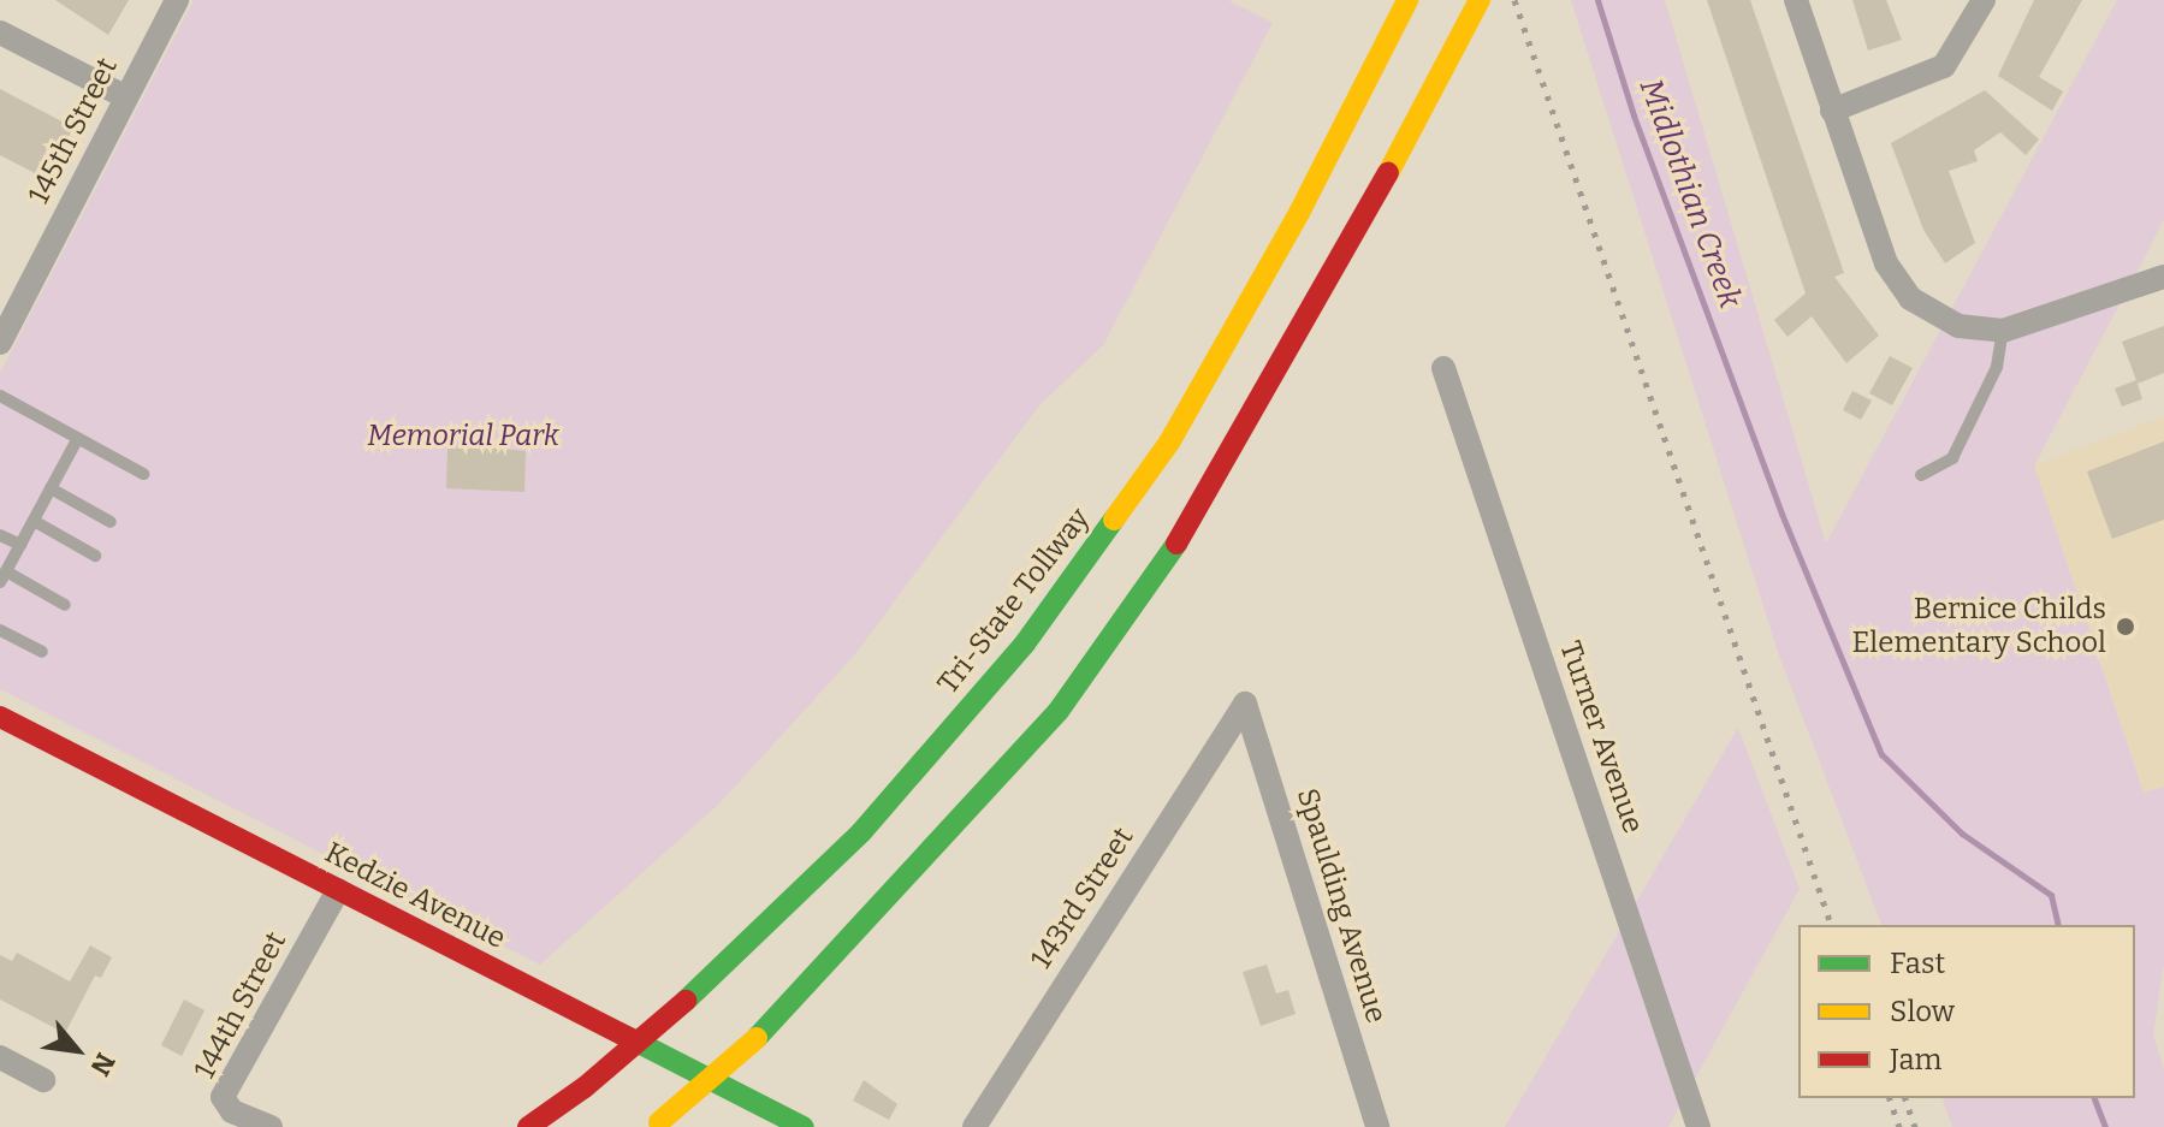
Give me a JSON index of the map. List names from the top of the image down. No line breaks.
{"streets":{"main road":["Tri-State Tollway","Kedzie Avenue"],"street":["145th Street","Turner Avenue","143rd Street","Spaulding Avenue","144th Street"]},"crossings":[["Kedzie Avenue","144th Street"],["143rd Street","Spaulding Avenue"]],"water":["Midlothian Creek"],"parks":["Memorial Park"],"places":["Bernice Childs Elementary School"],"legend":["Fast","Slow","Jam"],"north":"bottom right"}
